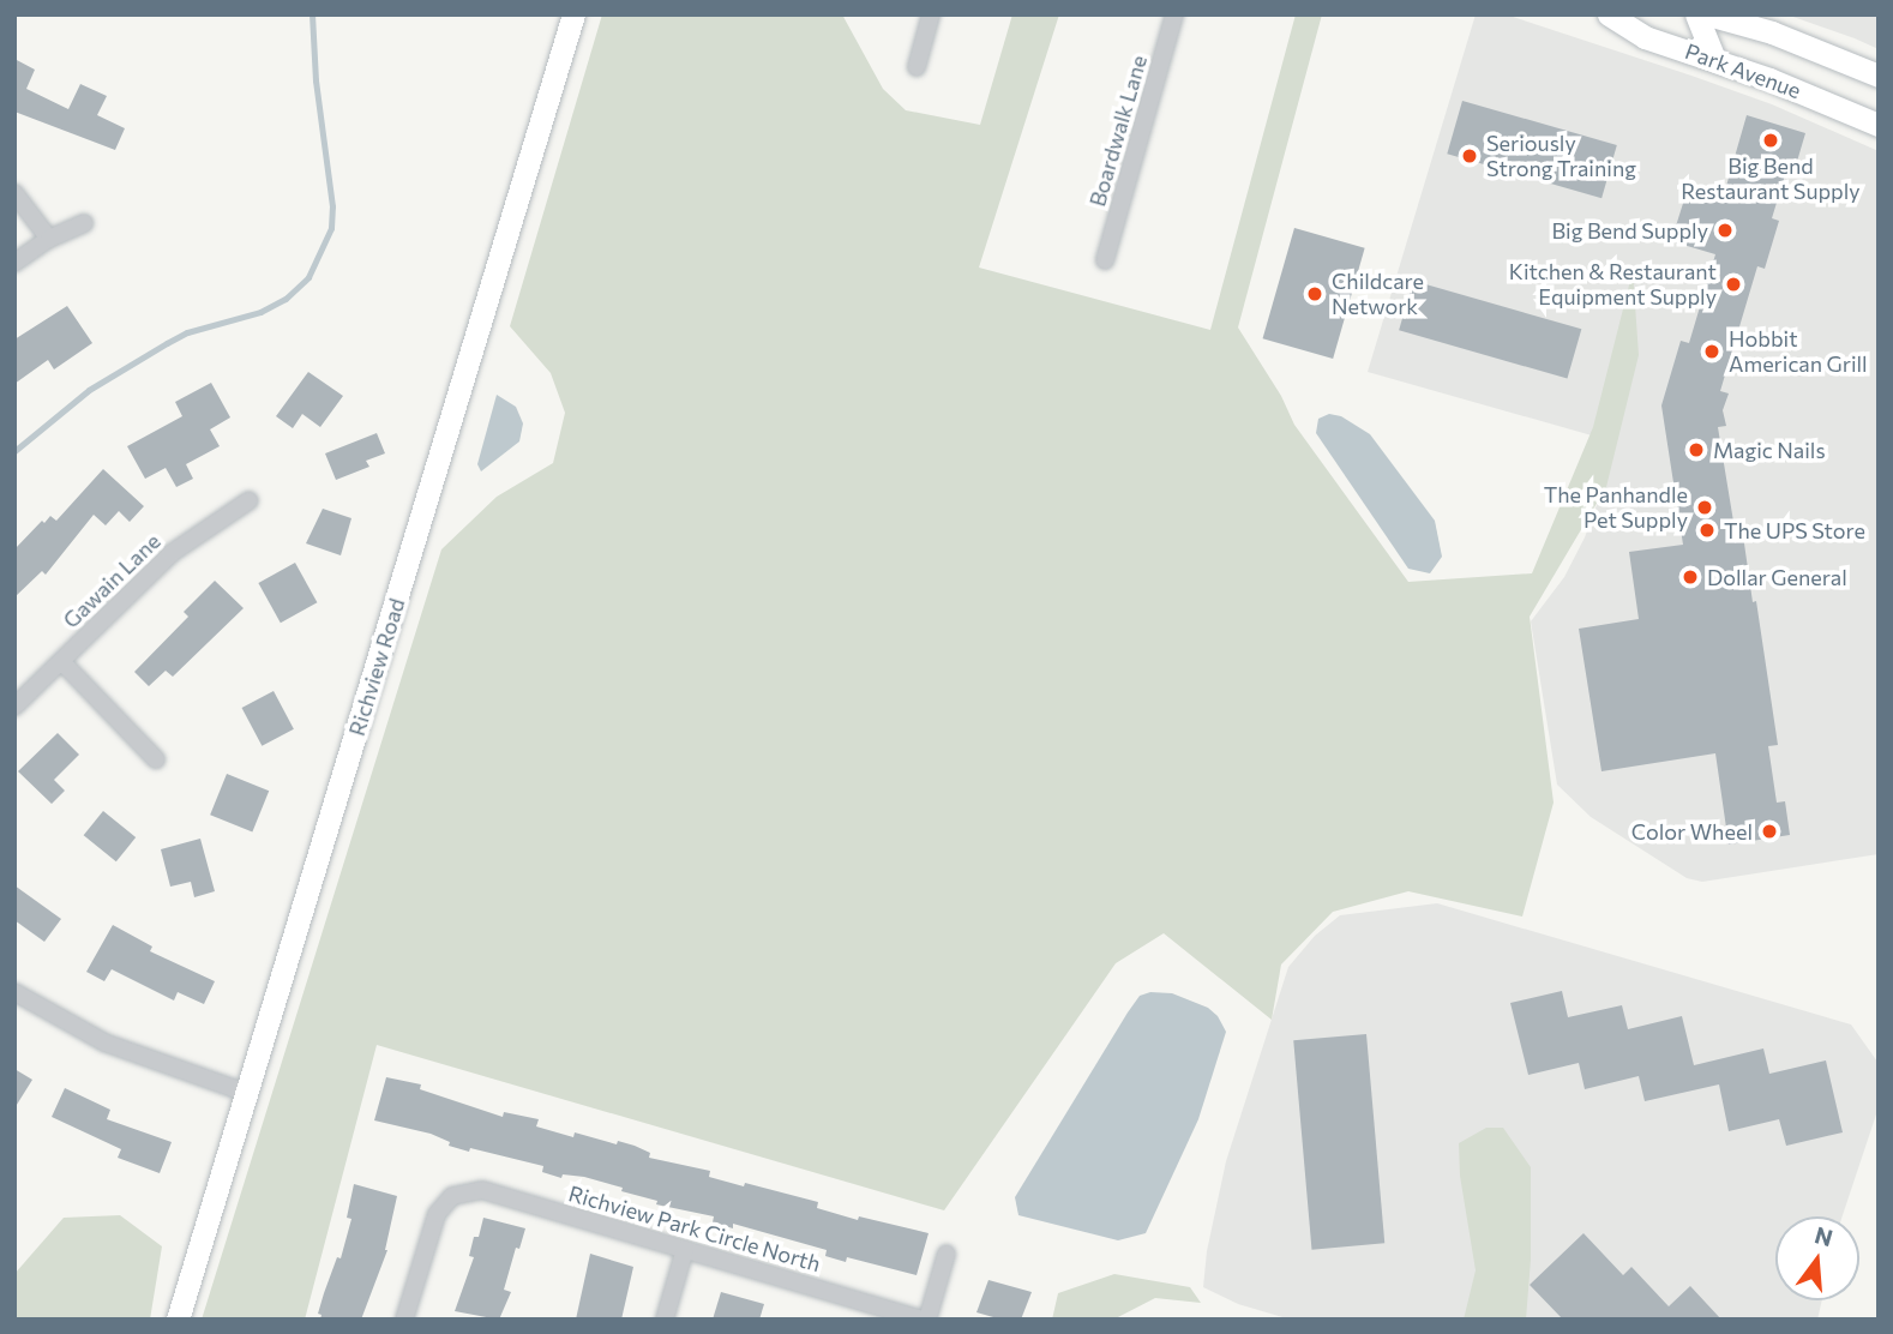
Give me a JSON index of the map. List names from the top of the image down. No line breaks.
{"streets":{"street":["Park Avenue","Boardwalk Lane","Gawain Lane","Richview Road","Richview Park Circle North"]},"places":["Big Bend Restaurant Supply","Seriously Strong Training","Big Bend Supply","Kitchen & Restaurant Equipment Supply","Childcare Network","Hobbit American Grill","Magic Nails","The Panhandle Pet Supply","The UPS Store","Dollar General","Color Wheel"],"north":"top"}
